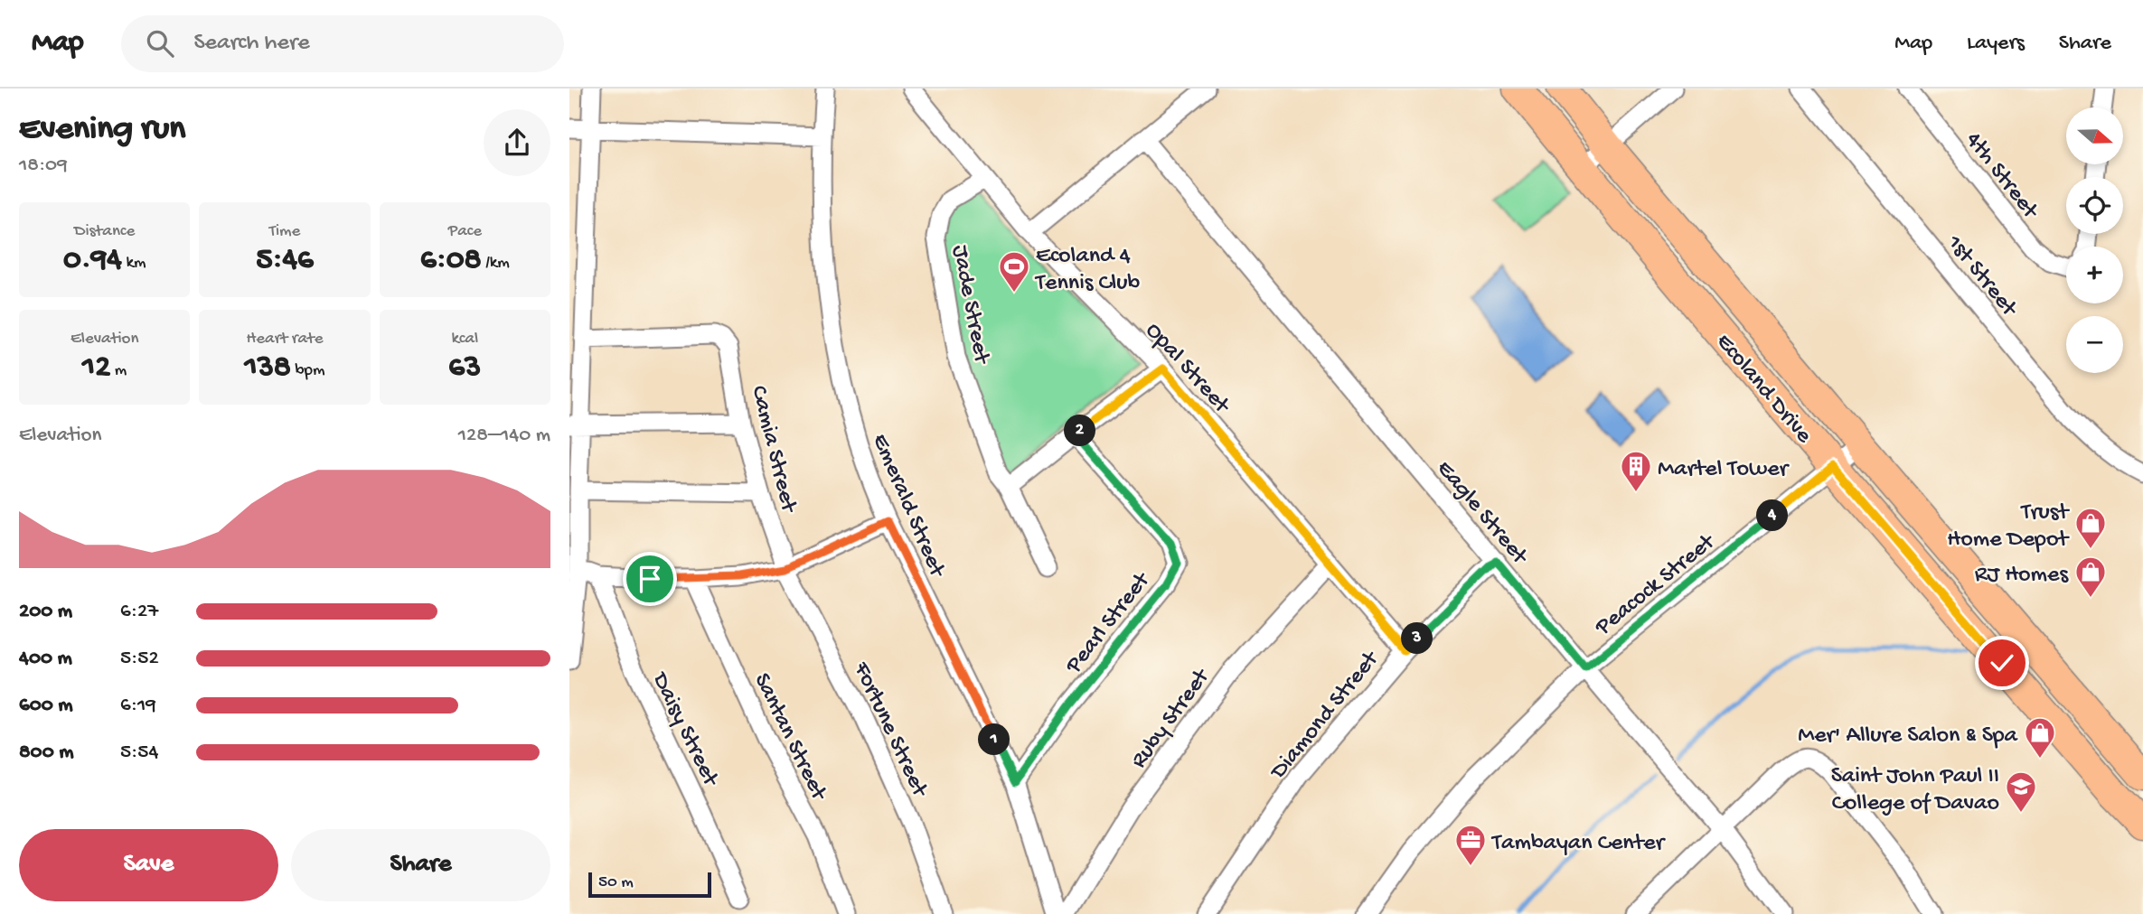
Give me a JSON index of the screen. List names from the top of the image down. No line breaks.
{"streets":{"main road":["Ecoland Drive"],"street":["4th Street","1st Street","Jade Street","Opal Street","Camia Street","Emerald Street","Eagle Street","Peacock Street","Pearl Street","Diamond Street","Ruby Street","Daisy Street","Fortune Street","Santan Street"]},"crossings":[["Jade Street","Opal Street"],["Opal Street","Diamond Street"],["Opal Street","Ruby Street"],["Ecoland Drive","Peacock Street"],["Camia Street","Fortune Street"],["Emerald Street","Pearl Street"],["Eagle Street","Peacock Street"],["Eagle Street","Diamond Street"]],"places":{"sports":["Ecoland 4 Tennis Club"],"building":["Martel Tower"],"shop":["Trust Home Depot","RJ Homes","Mer' Allure Salon & Spa"],"school or university":["Saint John Paul II College of Davao"],"office":["Tambayan Center"]},"scale_bar":"50 m","north":"right","page":{"header":"Map","search":"Search here","nav":["Map","Layers","Share"],"heading":["Evening run","18:09"],"map_buttons":["+","−"],"stats":[["Distance","0.94 km"],["Time","5:46"],["Pace","6:08 /km"],["Elevation","12 m"],["Heart rate","138 bpm"],["kcal","63"]],"chart":["Elevation","128–140 m"],"pins":["2","4","3","1"],"list":[{"name":"200 m","note":"6:27"},{"name":"400 m","note":"5:52"},{"name":"600 m","note":"6:19"},{"name":"800 m","note":"5:54"}],"buttons":["Save","Share"],"scale":"50 m"}}
